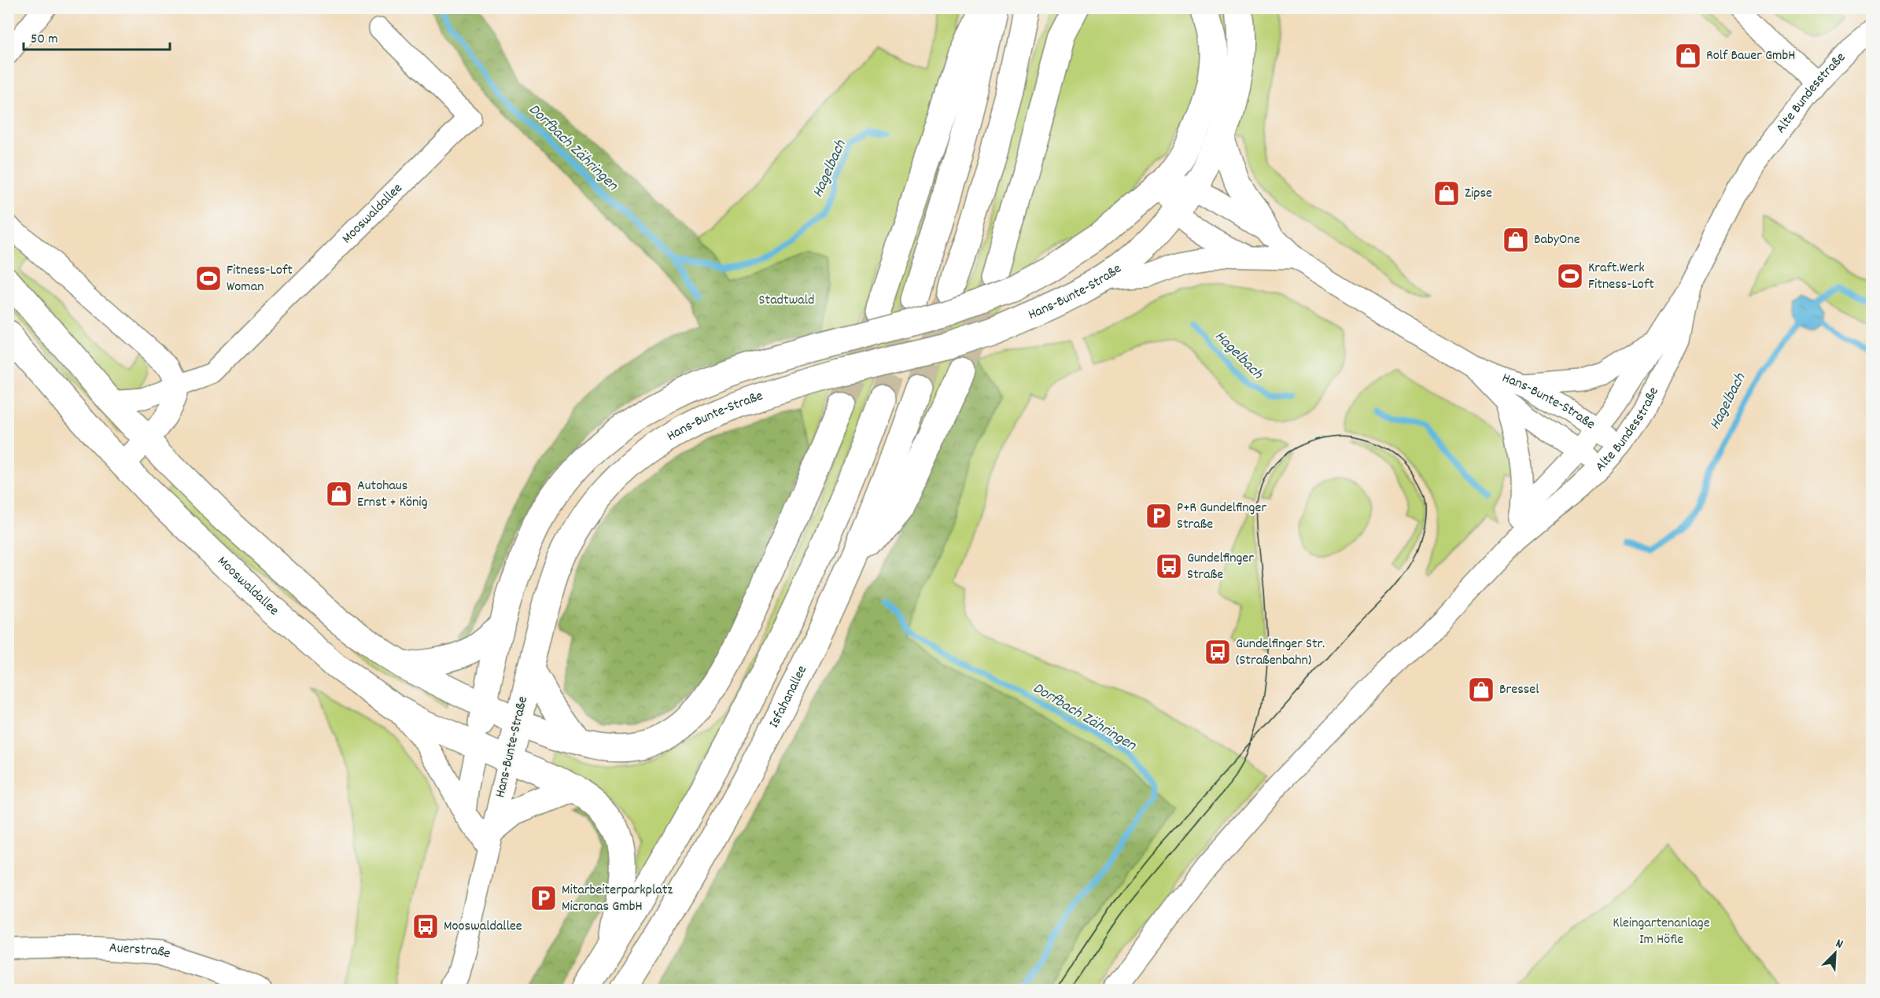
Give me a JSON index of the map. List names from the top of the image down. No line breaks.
{"streets":{"main road":["Mooswaldallee","Hans-Bunte-Straße","Isfahanallee"],"street":["Alte Bundesstraße","Auerstraße"]},"crossings":[["Alte Bundesstraße","Hans-Bunte-Straße"],["Mooswaldallee","Hans-Bunte-Straße"]],"water":["Dorfbach Zähringen","Hagelbach"],"parks":["Stadtwald","Kleingartenanlage Im Höfle"],"places":{"shop":["Rolf Bauer GmbH","Zipse","BabyOne","Autohaus Ernst + König","Bressel"],"sports":["Kraft.Werk Fitness-Loft","Fitness-Loft Woman"],"parking":["P+R Gundelfinger Straße","Mitarbeiterparkplatz Micronas GmbH"],"bus stop":["Gundelfinger Straße","Gundelfinger Str. (Straßenbahn)","Mooswaldallee"]},"scale_bar":"50 m","north":"top right"}
